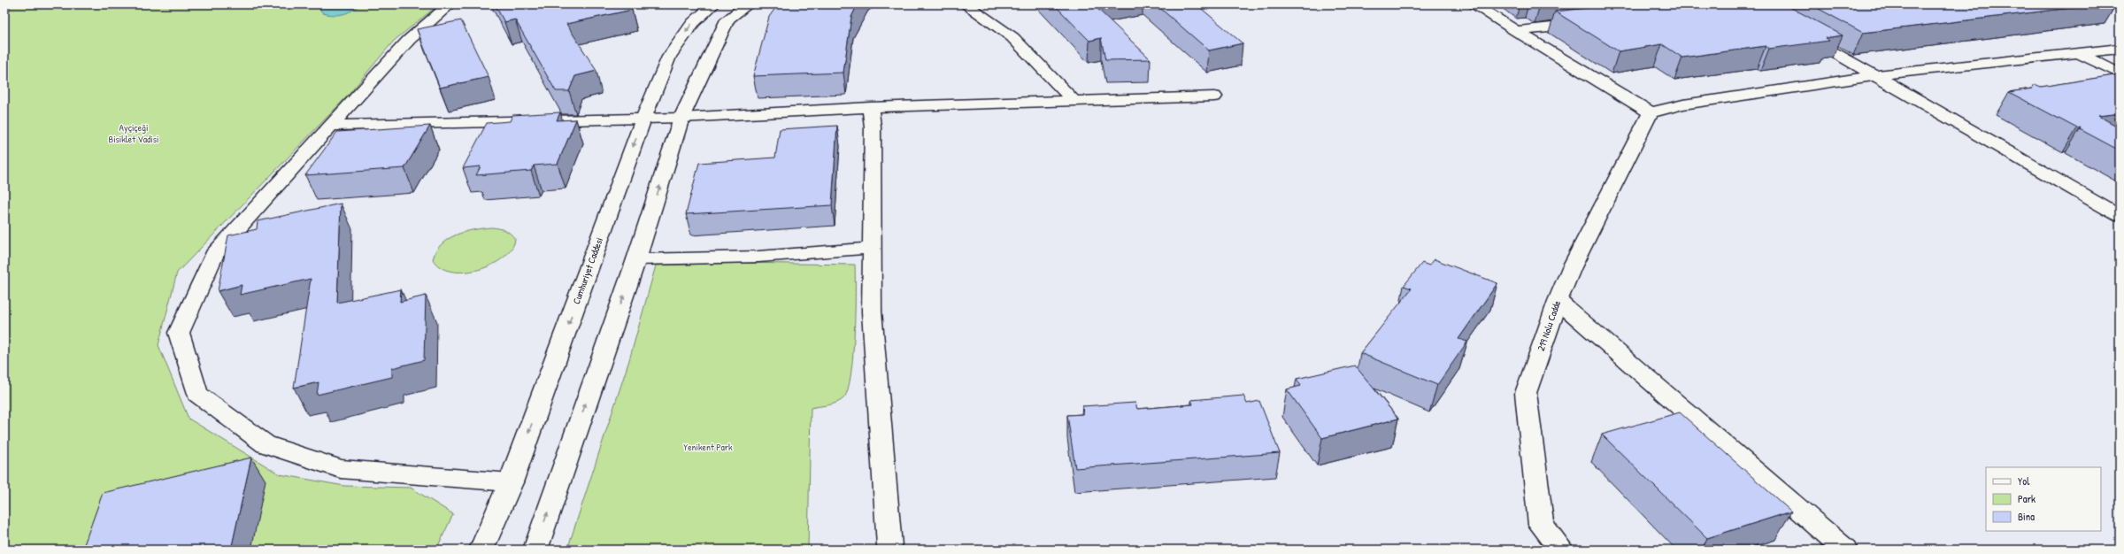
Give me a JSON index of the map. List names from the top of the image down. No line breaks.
{"streets":{"street":["Cumhuriyet Caddesi","219 Nolu Cadde"]},"parks":["Ayçiçeği Bisiklet Vadisi","Yenikent Park"],"legend":["Yol","Park","Bina"]}
